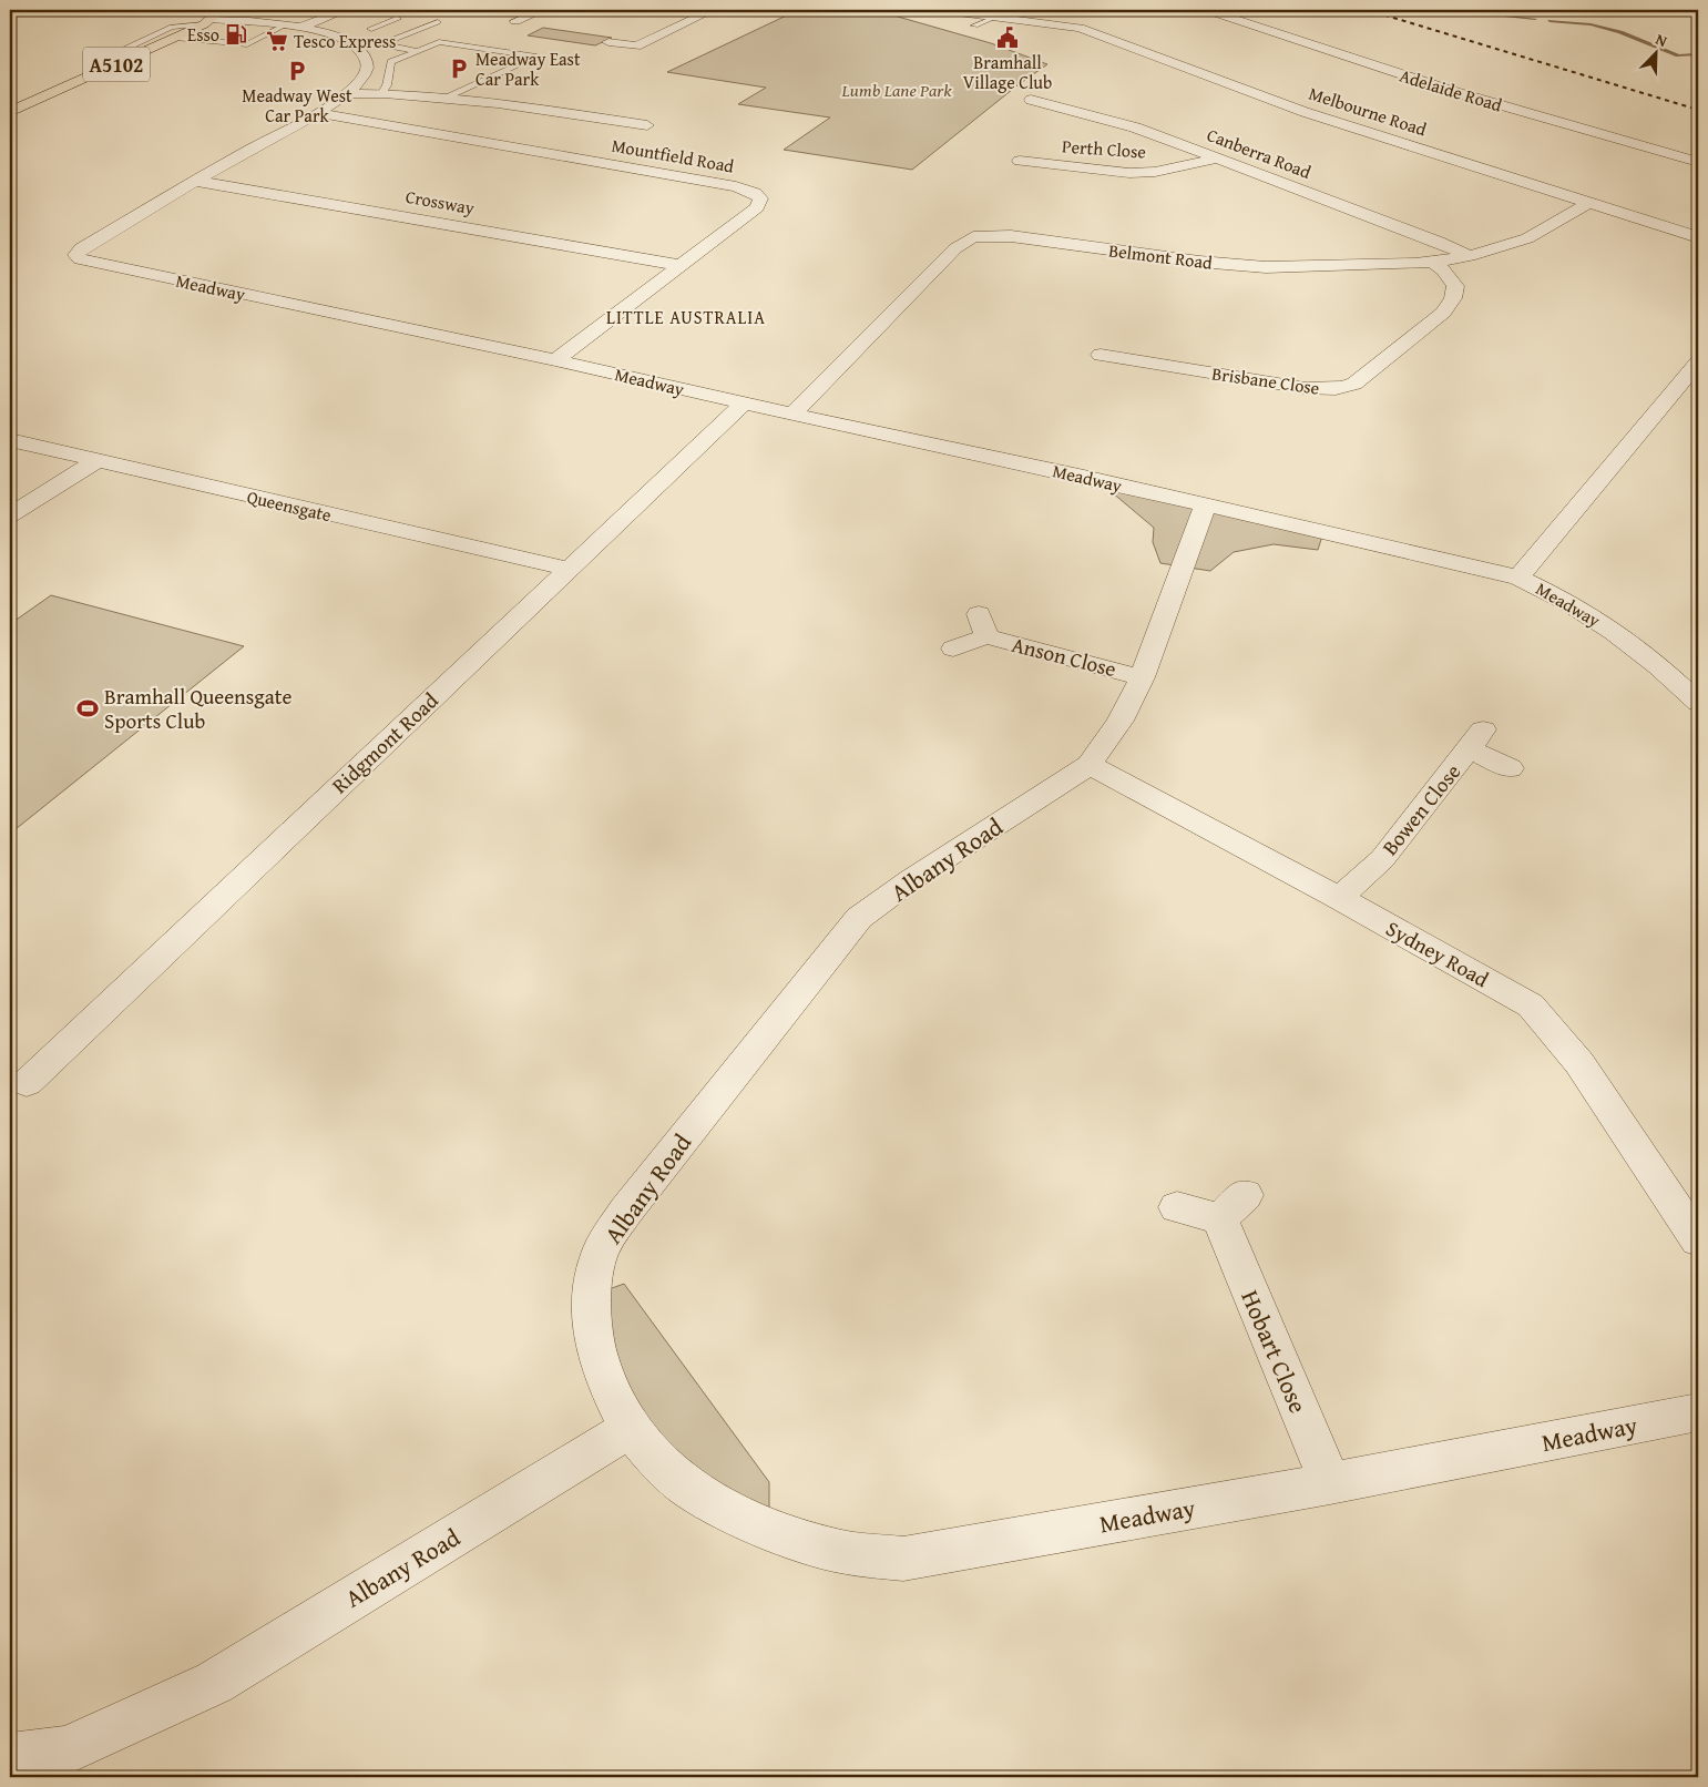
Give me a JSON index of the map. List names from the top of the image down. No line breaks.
{"streets":{"main road":["A5102"],"street":["Adelaide Road","Melbourne Road","Perth Close","Canberra Road","Mountfield Road","Crossway","Belmont Road","Meadway","Brisbane Close","Queensgate","Anson Close","Ridgmont Road","Bowen Close","Albany Road","Sydney Road","Hobart Close"]},"crossings":[["Melbourne Road","Belmont Road"],["Perth Close","Canberra Road"],["Canberra Road","Belmont Road"],["Mountfield Road","Crossway"],["Mountfield Road","Meadway"],["Crossway","Meadway"],["Belmont Road","Meadway"],["Belmont Road","Brisbane Close"],["Meadway","Ridgmont Road"],["Meadway","Albany Road"],["Meadway","Hobart Close"],["Queensgate","Ridgmont Road"],["Anson Close","Albany Road"],["Bowen Close","Sydney Road"],["Albany Road","Sydney Road"]],"districts":["LITTLE AUSTRALIA"],"parks":["Lumb Lane Park"],"places":{"fuel station":["Esso"],"public building":["Bramhall Village Club"],"supermarket":["Tesco Express"],"parking":["Meadway East Car Park","Meadway West Car Park"],"sports":["Bramhall Queensgate Sports Club"]},"north":"top right"}
